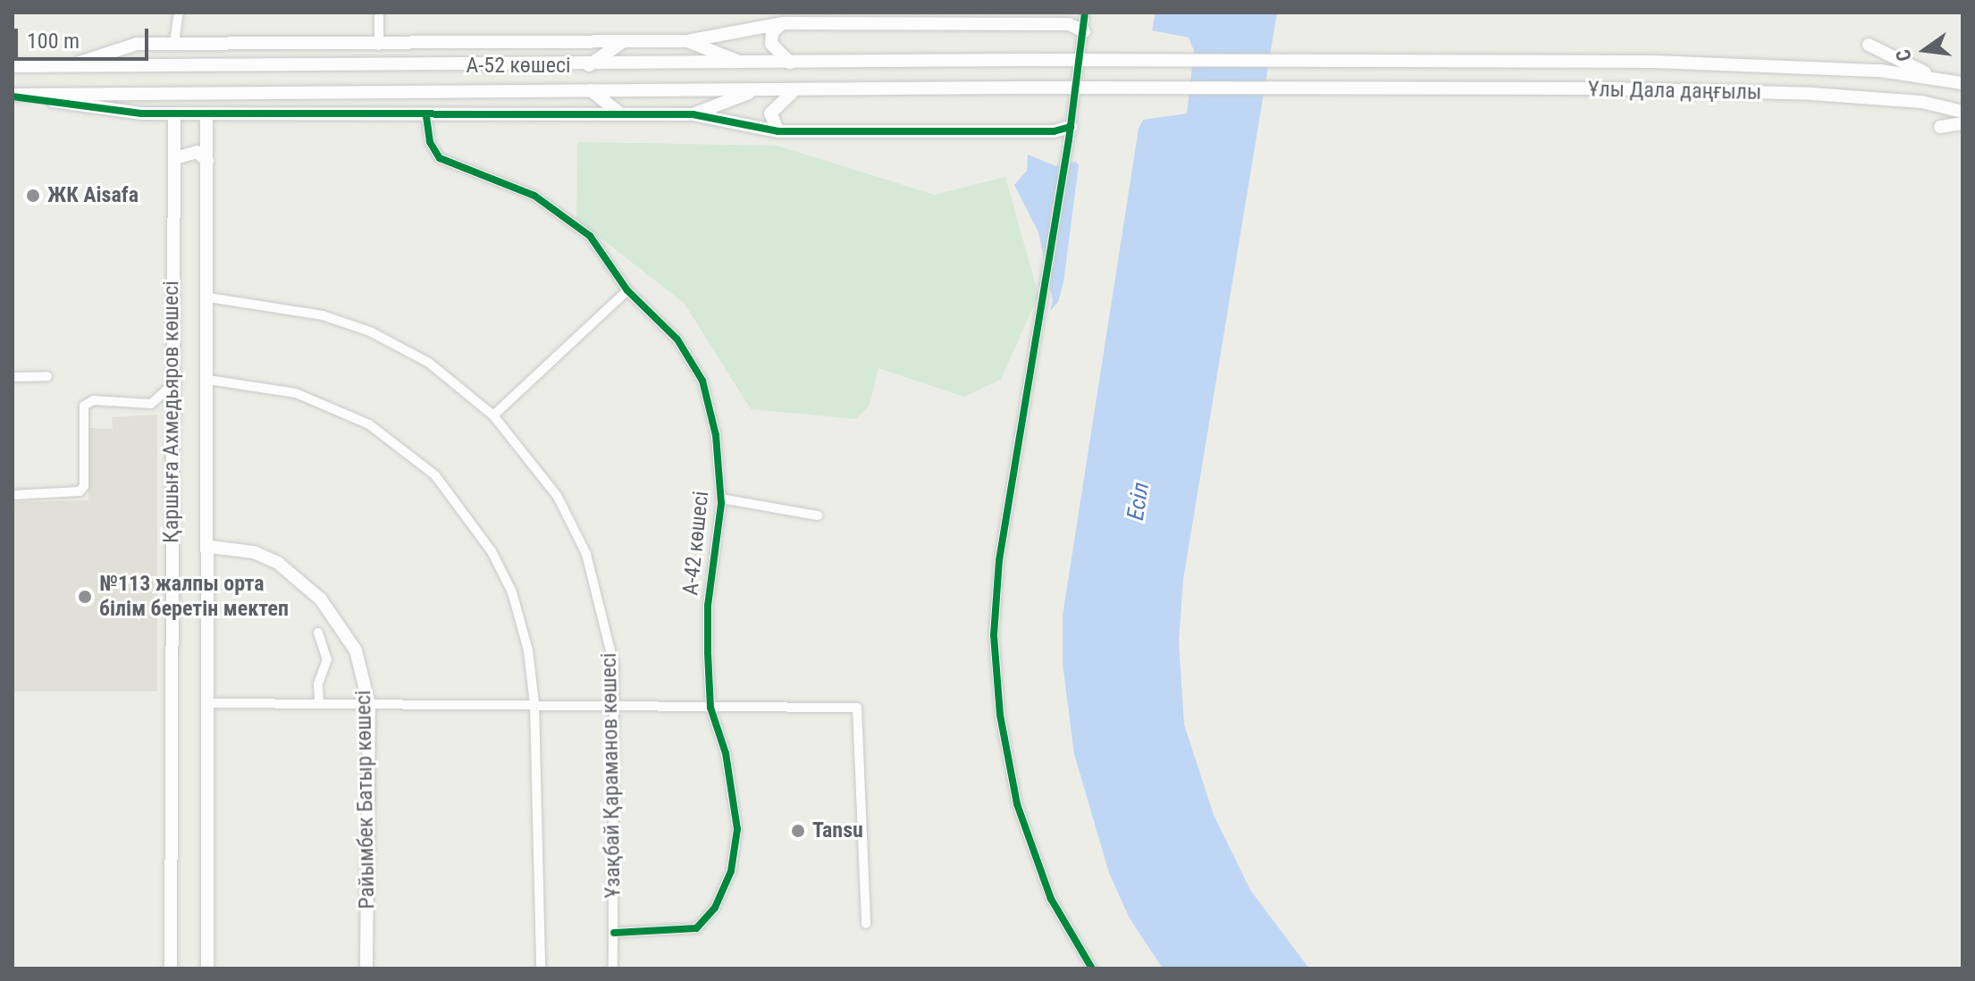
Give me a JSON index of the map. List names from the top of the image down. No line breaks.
{"streets":{"street":["А-52 көшесі","Ұлы Дала даңғылы","Қаршыға Ахмедьяров көшесі","А-42 көшесі","Ұзақбай Қараманов көшесі","Райымбек Батыр көшесі"]},"crossings":[["А-52 көшесі","Ұлы Дала даңғылы"],["Қаршыға Ахмедьяров көшесі","Ұзақбай Қараманов көшесі"],["Қаршыға Ахмедьяров көшесі","Райымбек Батыр көшесі"],["А-42 көшесі","Ұзақбай Қараманов көшесі"]],"water":["Есіл"],"places":["ЖК Aisafa","№113 жалпы орта білім беретін мектеп","Tansu"],"scale_bar":"100 m","north":"left"}
